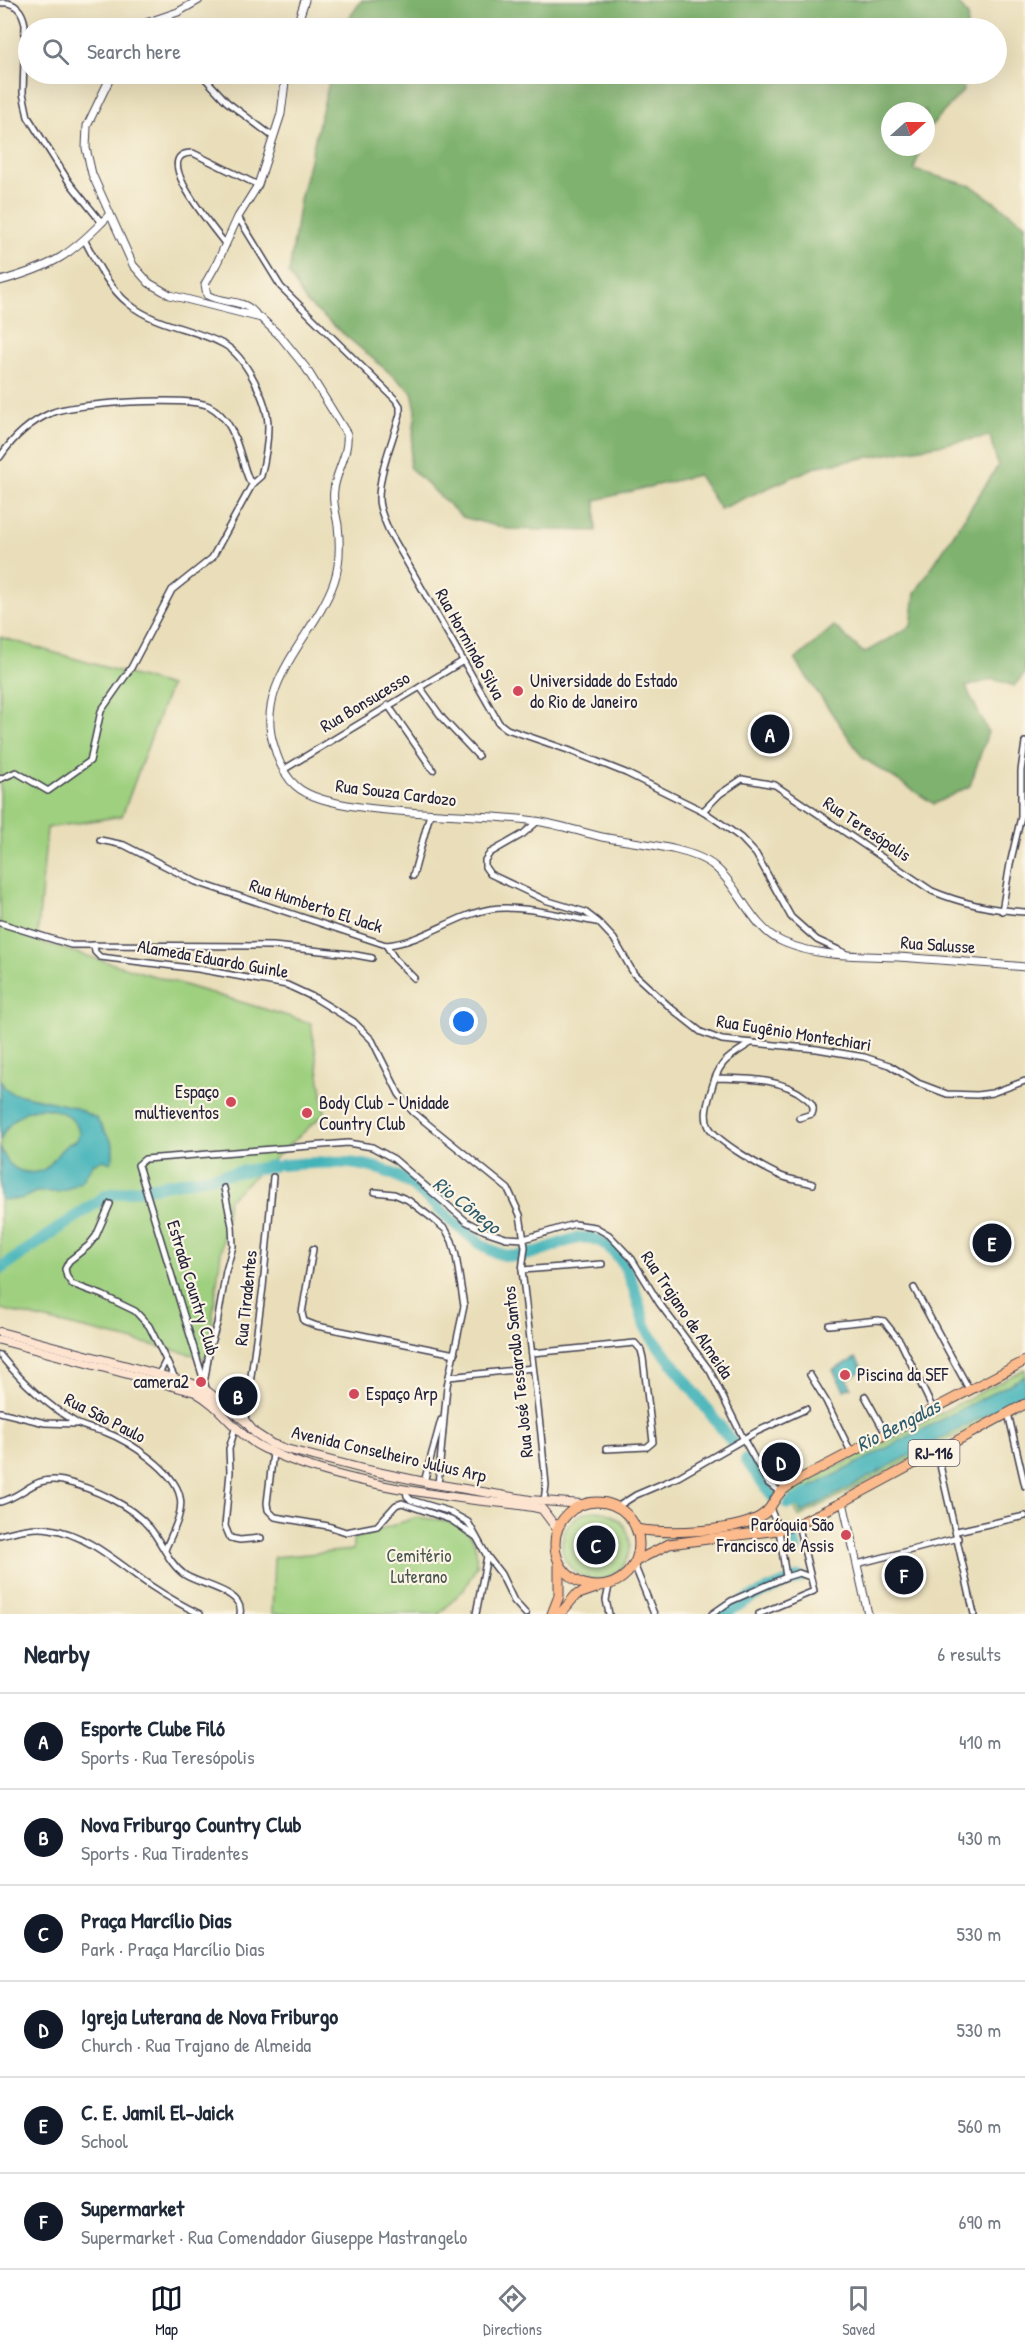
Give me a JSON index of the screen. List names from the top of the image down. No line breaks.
{"streets":{"main road":["RJ-116","Avenida Conselheiro Julius Arp"],"street":["Rua Hormindo Silva","Rua Bonsucesso","Rua Souza Cardozo","Rua Teresópolis","Rua Humberto El Jack","Rua Salusse","Alameda Eduardo Guinle","Rua Eugênio Montechiari","Estrada Country Club","Rua Tiradentes","Rua Trajano de Almeida","Rua José Tessarollo Santos","Rua São Paulo"]},"crossings":[["Rua Hormindo Silva","Rua Bonsucesso"],["Rua Hormindo Silva","Rua Souza Cardozo"],["Rua Hormindo Silva","Rua Teresópolis"],["Rua Hormindo Silva","Rua Salusse"],["Rua Bonsucesso","Rua Souza Cardozo"],["Rua Souza Cardozo","Rua Salusse"],["Rua Souza Cardozo","Rua Eugênio Montechiari"],["Rua Humberto El Jack","Rua Eugênio Montechiari"],["Alameda Eduardo Guinle","Estrada Country Club"],["Alameda Eduardo Guinle","Rua Trajano de Almeida"],["Alameda Eduardo Guinle","Rua José Tessarollo Santos"],["Estrada Country Club","Rua Trajano de Almeida"],["Estrada Country Club","Rua José Tessarollo Santos"],["Estrada Country Club","Avenida Conselheiro Julius Arp"],["Rua Tiradentes","Avenida Conselheiro Julius Arp"],["Rua Trajano de Almeida","Rua José Tessarollo Santos"],["Rua Trajano de Almeida","RJ-116"],["Rua José Tessarollo Santos","Avenida Conselheiro Julius Arp"],["RJ-116","Avenida Conselheiro Julius Arp"]],"water":["Rio Cônego","Rio Bengalas"],"parks":["Cemitério Luterano"],"places":["Universidade do Estado do Rio de Janeiro","Espaço multieventos","Body Club - Unidade Country Club","Piscina da SEF","camera2","Espaço Arp","Paróquia São Francisco de Assis"],"north":"right","page":{"search":"Search here","pins":["A","E","B","D","C","F"],"heading":["Nearby","6 results"],"list":[{"mark":"A","name":"Esporte Clube Filó","note":"Sports · Rua Teresópolis","value":"410 m"},{"mark":"B","name":"Nova Friburgo Country Club","note":"Sports · Rua Tiradentes","value":"430 m"},{"mark":"C","name":"Praça Marcílio Dias","note":"Park · Praça Marcílio Dias","value":"530 m"},{"mark":"D","name":"Igreja Luterana de Nova Friburgo","note":"Church · Rua Trajano de Almeida","value":"530 m"},{"mark":"E","name":"C. E. Jamil El-Jaick","note":"School","value":"560 m"},{"mark":"F","name":"Supermarket","note":"Supermarket · Rua Comendador Giuseppe Mastrangelo","value":"690 m"}],"nav":["Map","Directions","Saved"]}}
